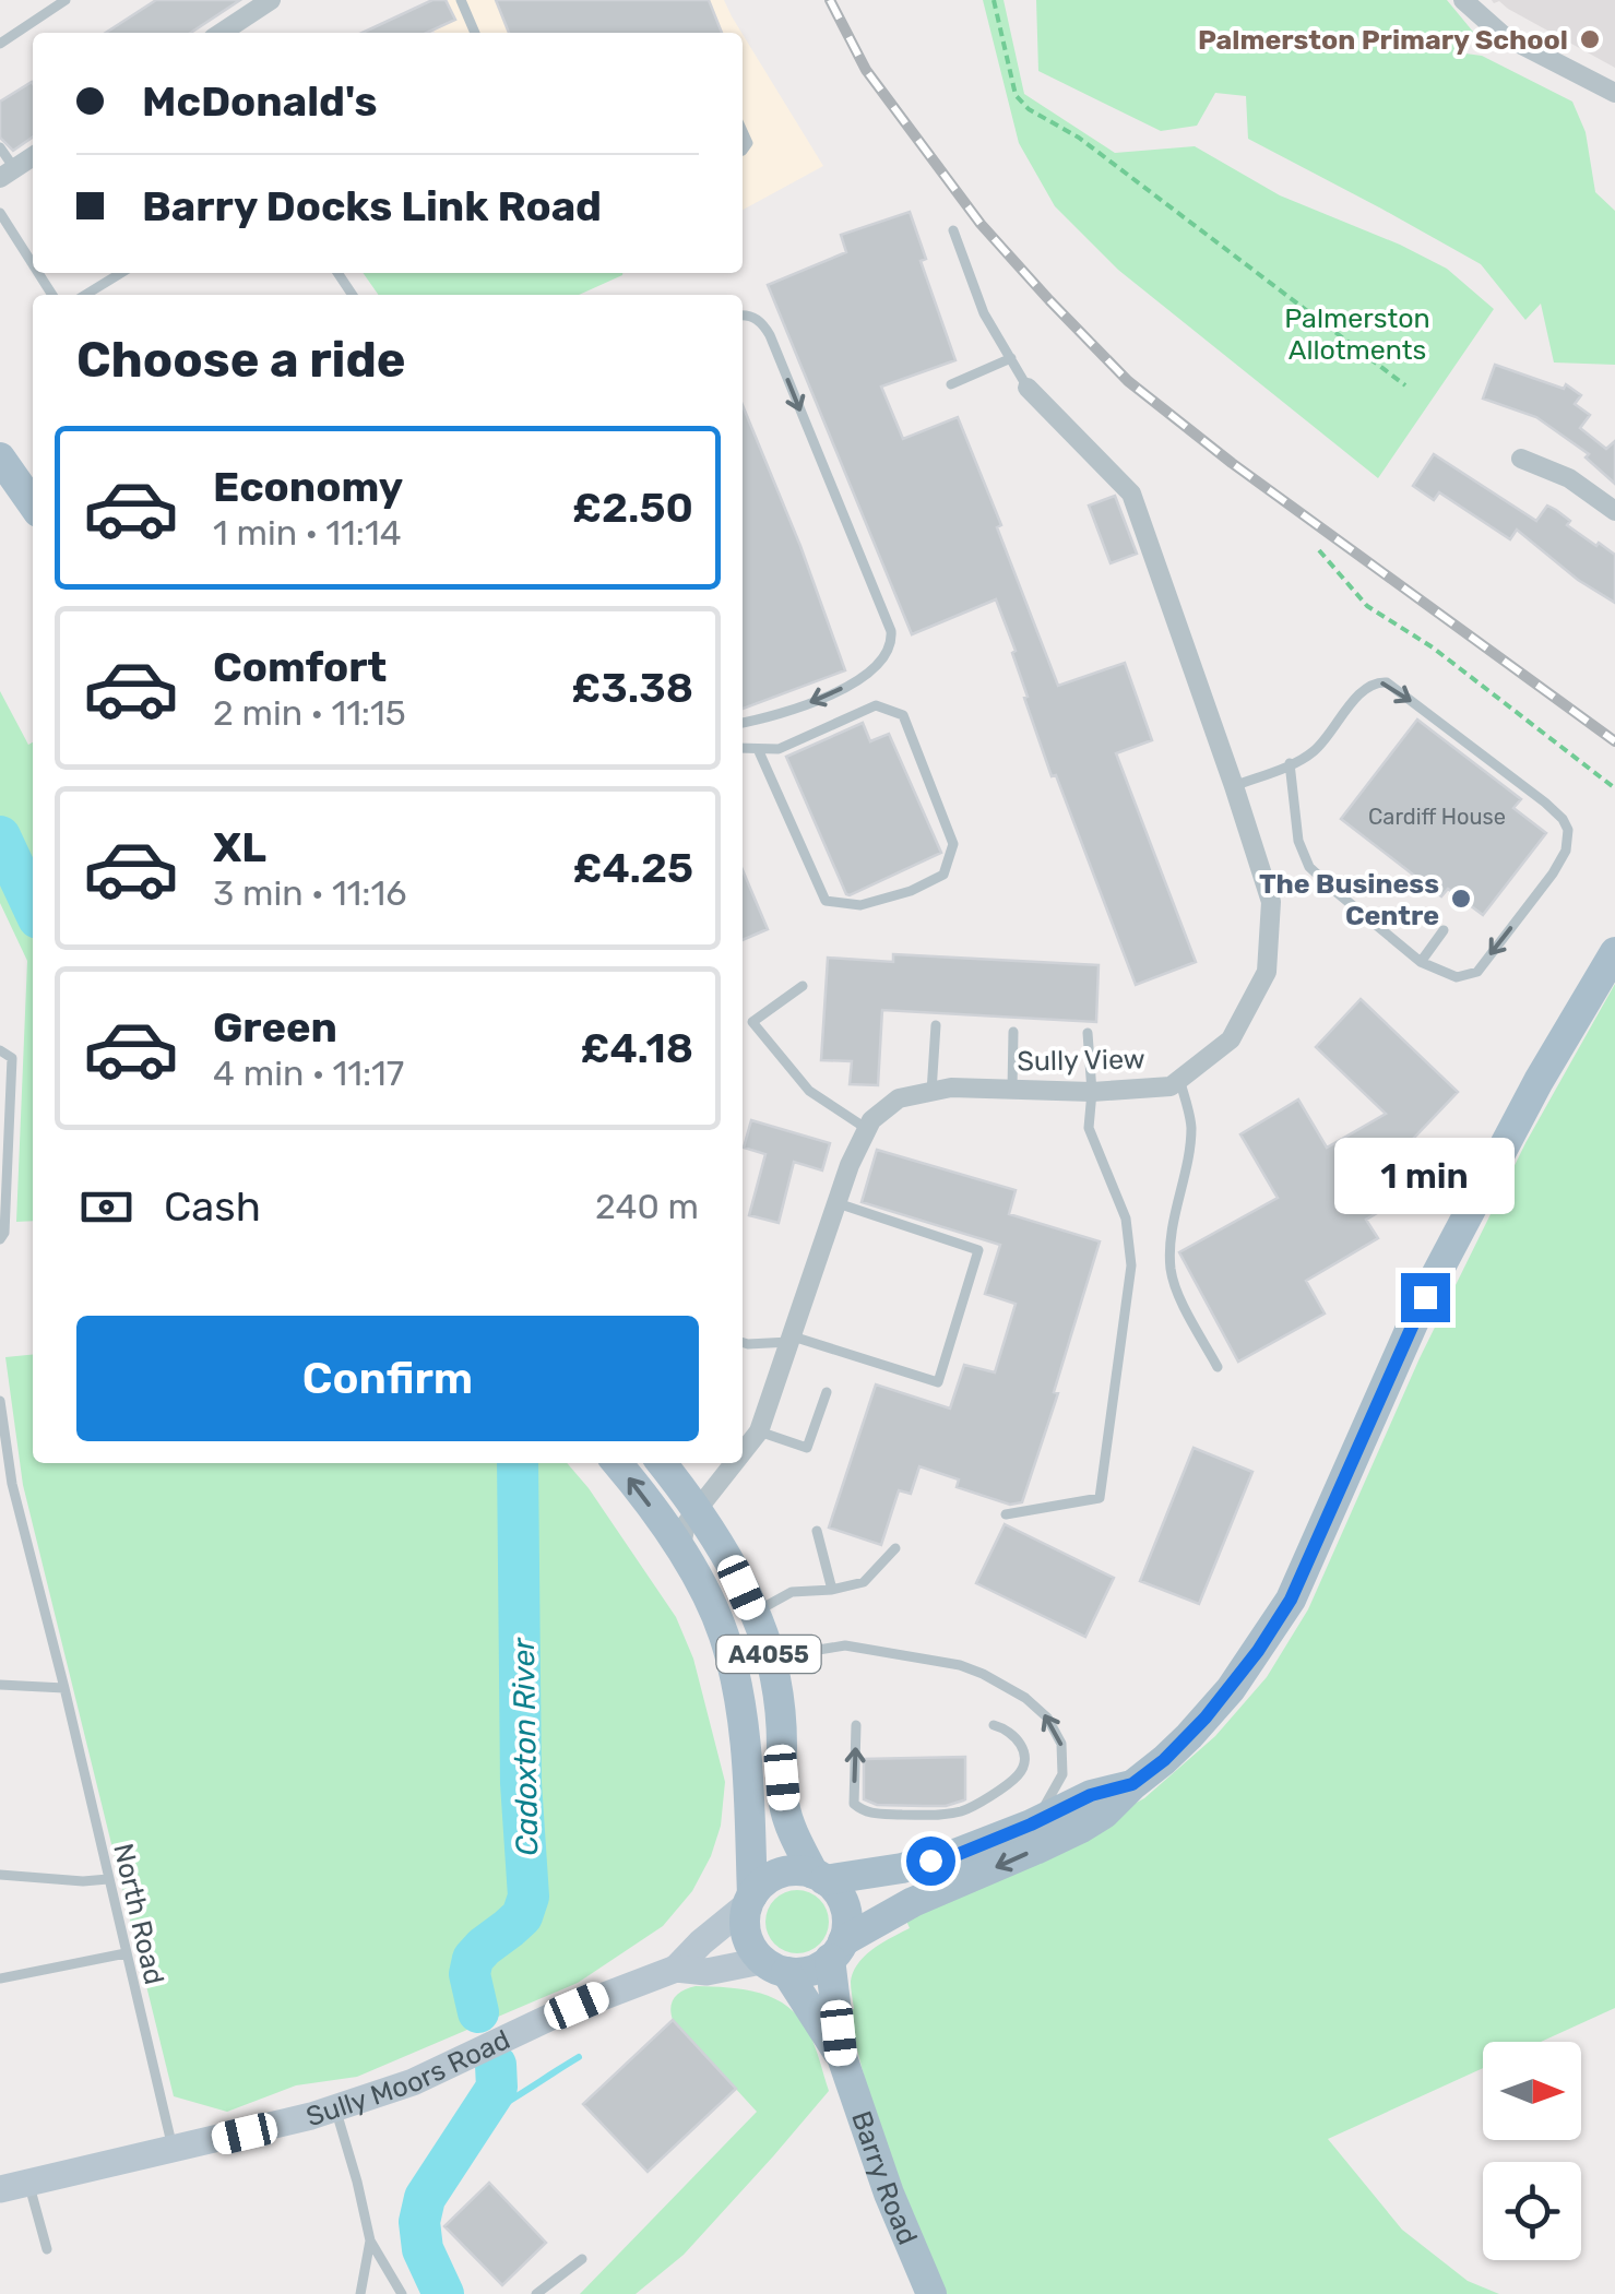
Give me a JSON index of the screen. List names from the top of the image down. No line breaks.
{"streets":{"main road":["A4055","Sully Moors Road","Barry Road"],"street":["Sully View"],"lane":["North Road"]},"crossings":[["Sully View","A4055"],["A4055","Sully Moors Road"],["A4055","Barry Road"],["North Road","Sully Moors Road"],["Sully Moors Road","Barry Road"]],"water":["Cadoxton River"],"parks":["Palmerston Allotments"],"places":["Palmerston Primary School","The Business Centre"],"house_numbers":["Cardiff House"],"north":"right","page":{"banner":["McDonald's","Barry Docks Link Road"],"heading":"Choose a ride","list":[{"name":"Economy","note":"1 min · 11:14","value":"£2.50"},{"name":"Comfort","note":"2 min · 11:15","value":"£3.38"},{"name":"XL","note":"3 min · 11:16","value":"£4.25"},{"name":"Green","note":"4 min · 11:17","value":"£4.18"}],"bubble":"1 min","pay":["Cash","240 m"],"buttons":"Confirm"}}
